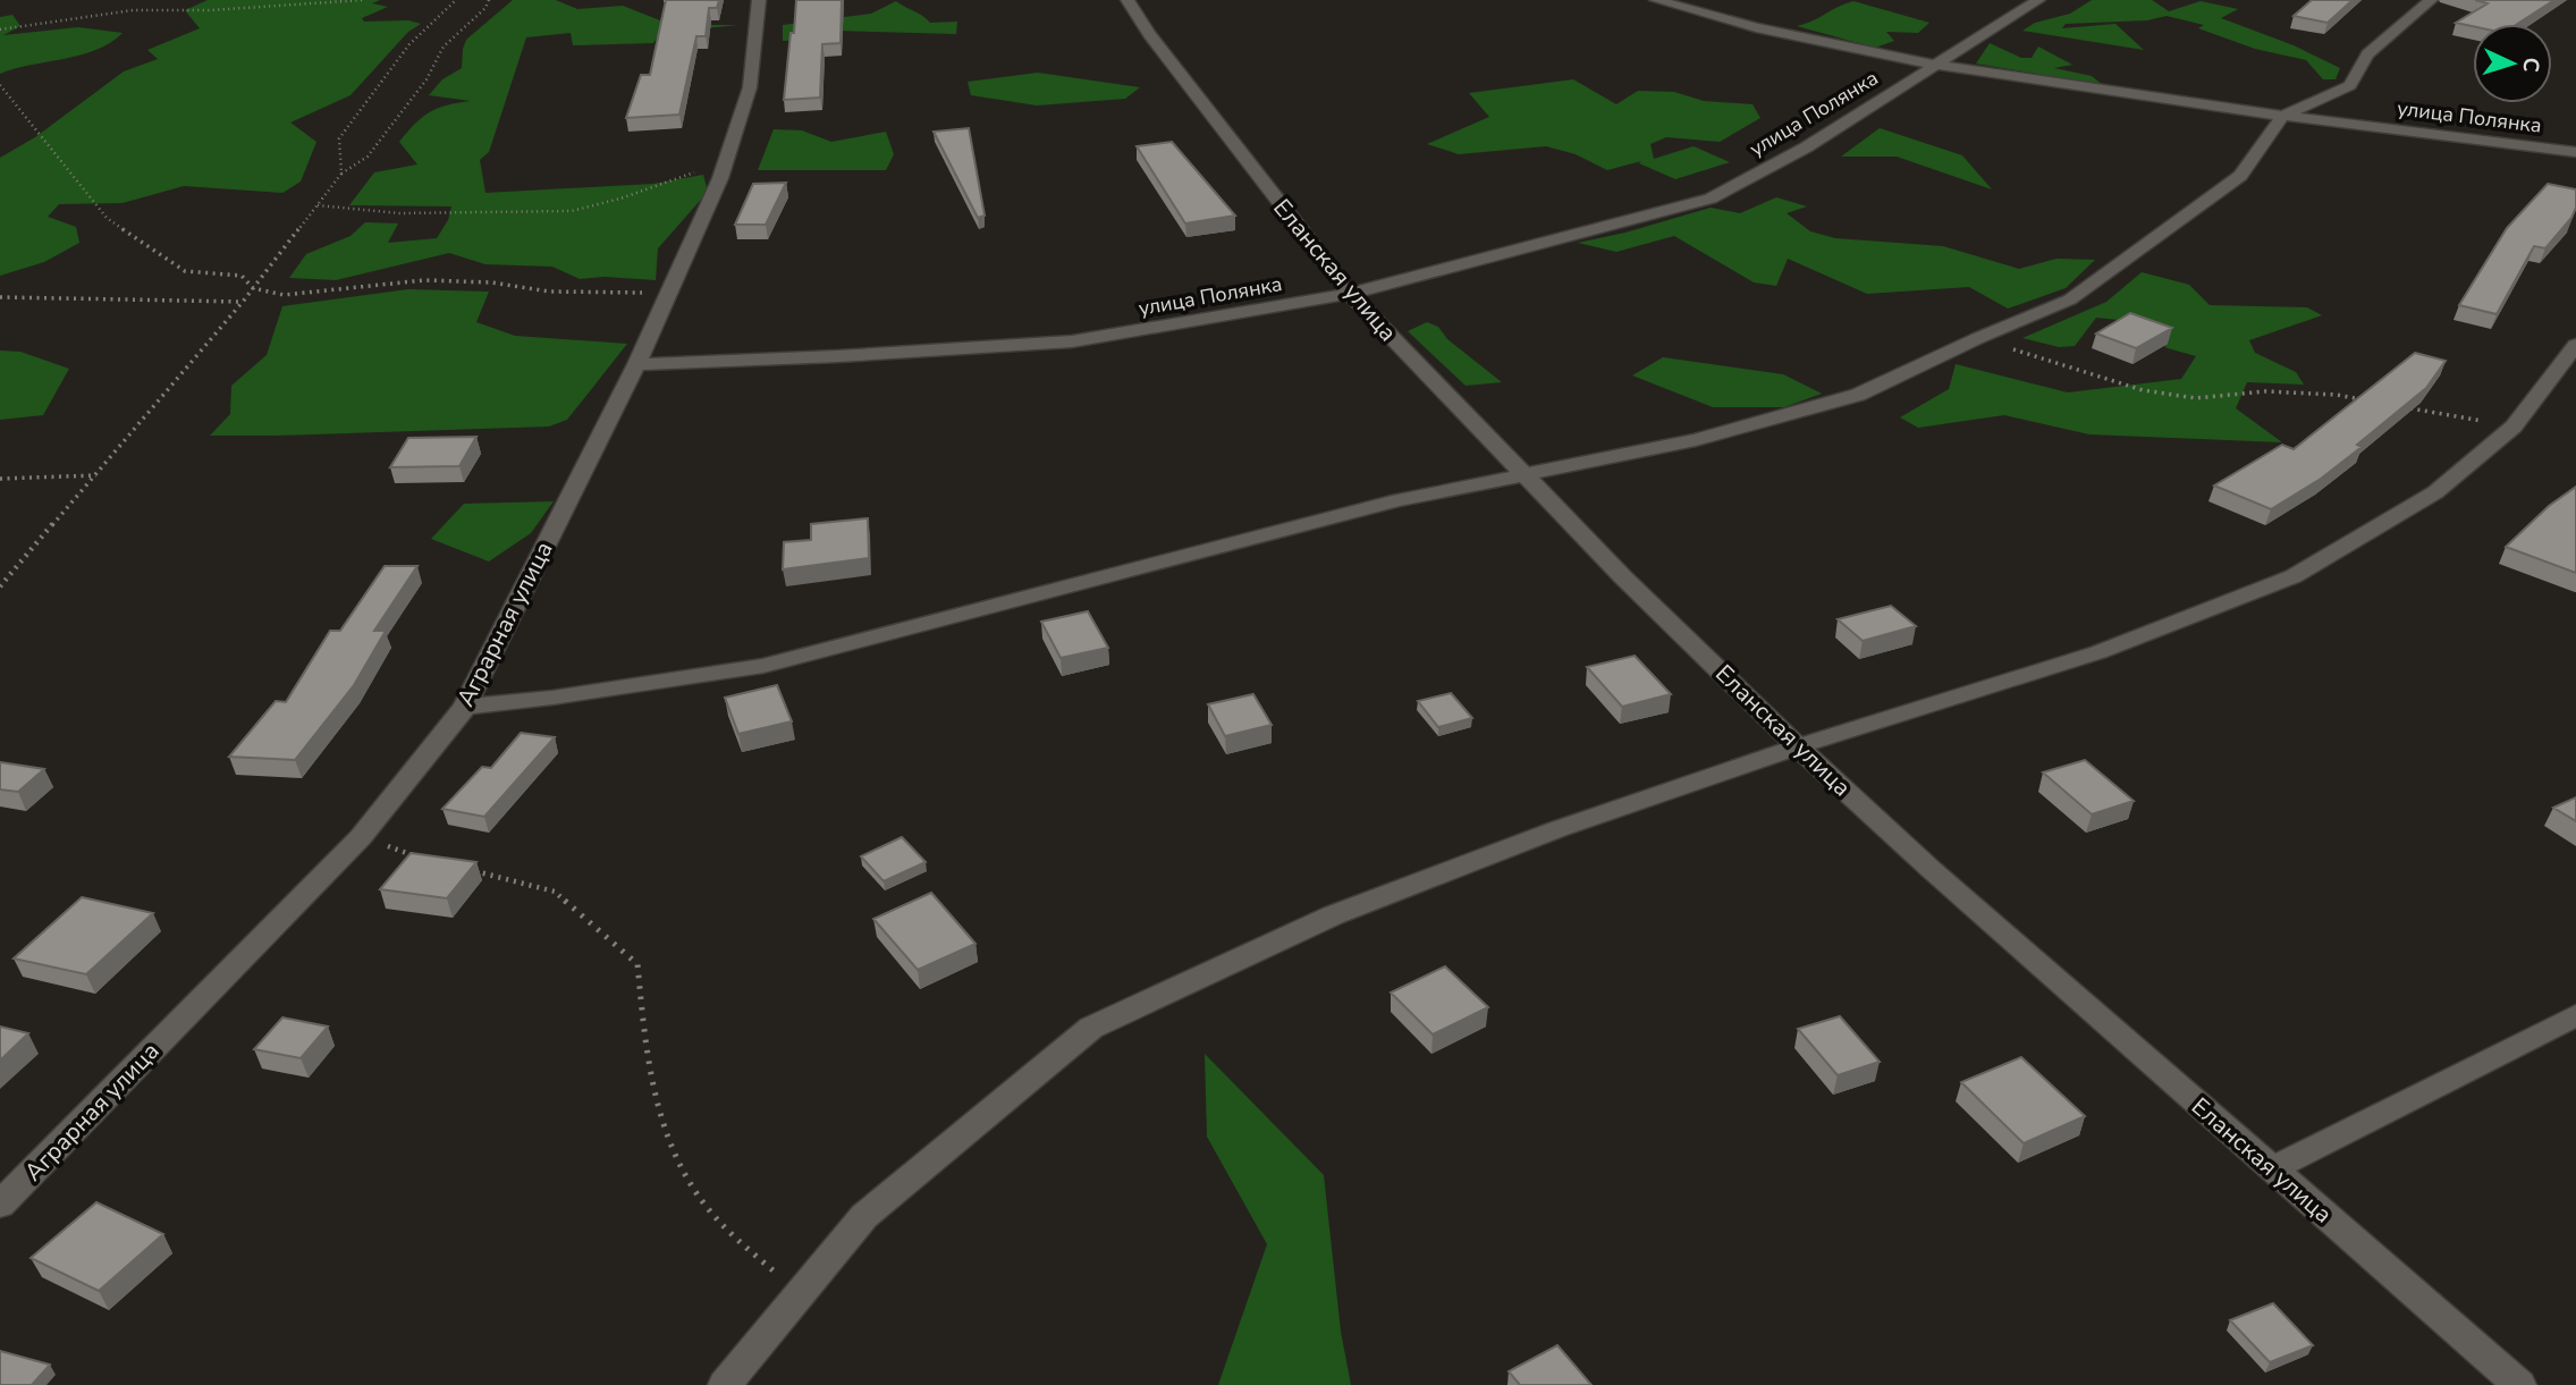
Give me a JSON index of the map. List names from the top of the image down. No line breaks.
{"streets":{"street":["улица Полянка","Еланская улица","Аграрная улица"]},"crossings":[["улица Полянка","Еланская улица"],["улица Полянка","Аграрная улица"]],"north":"right"}
